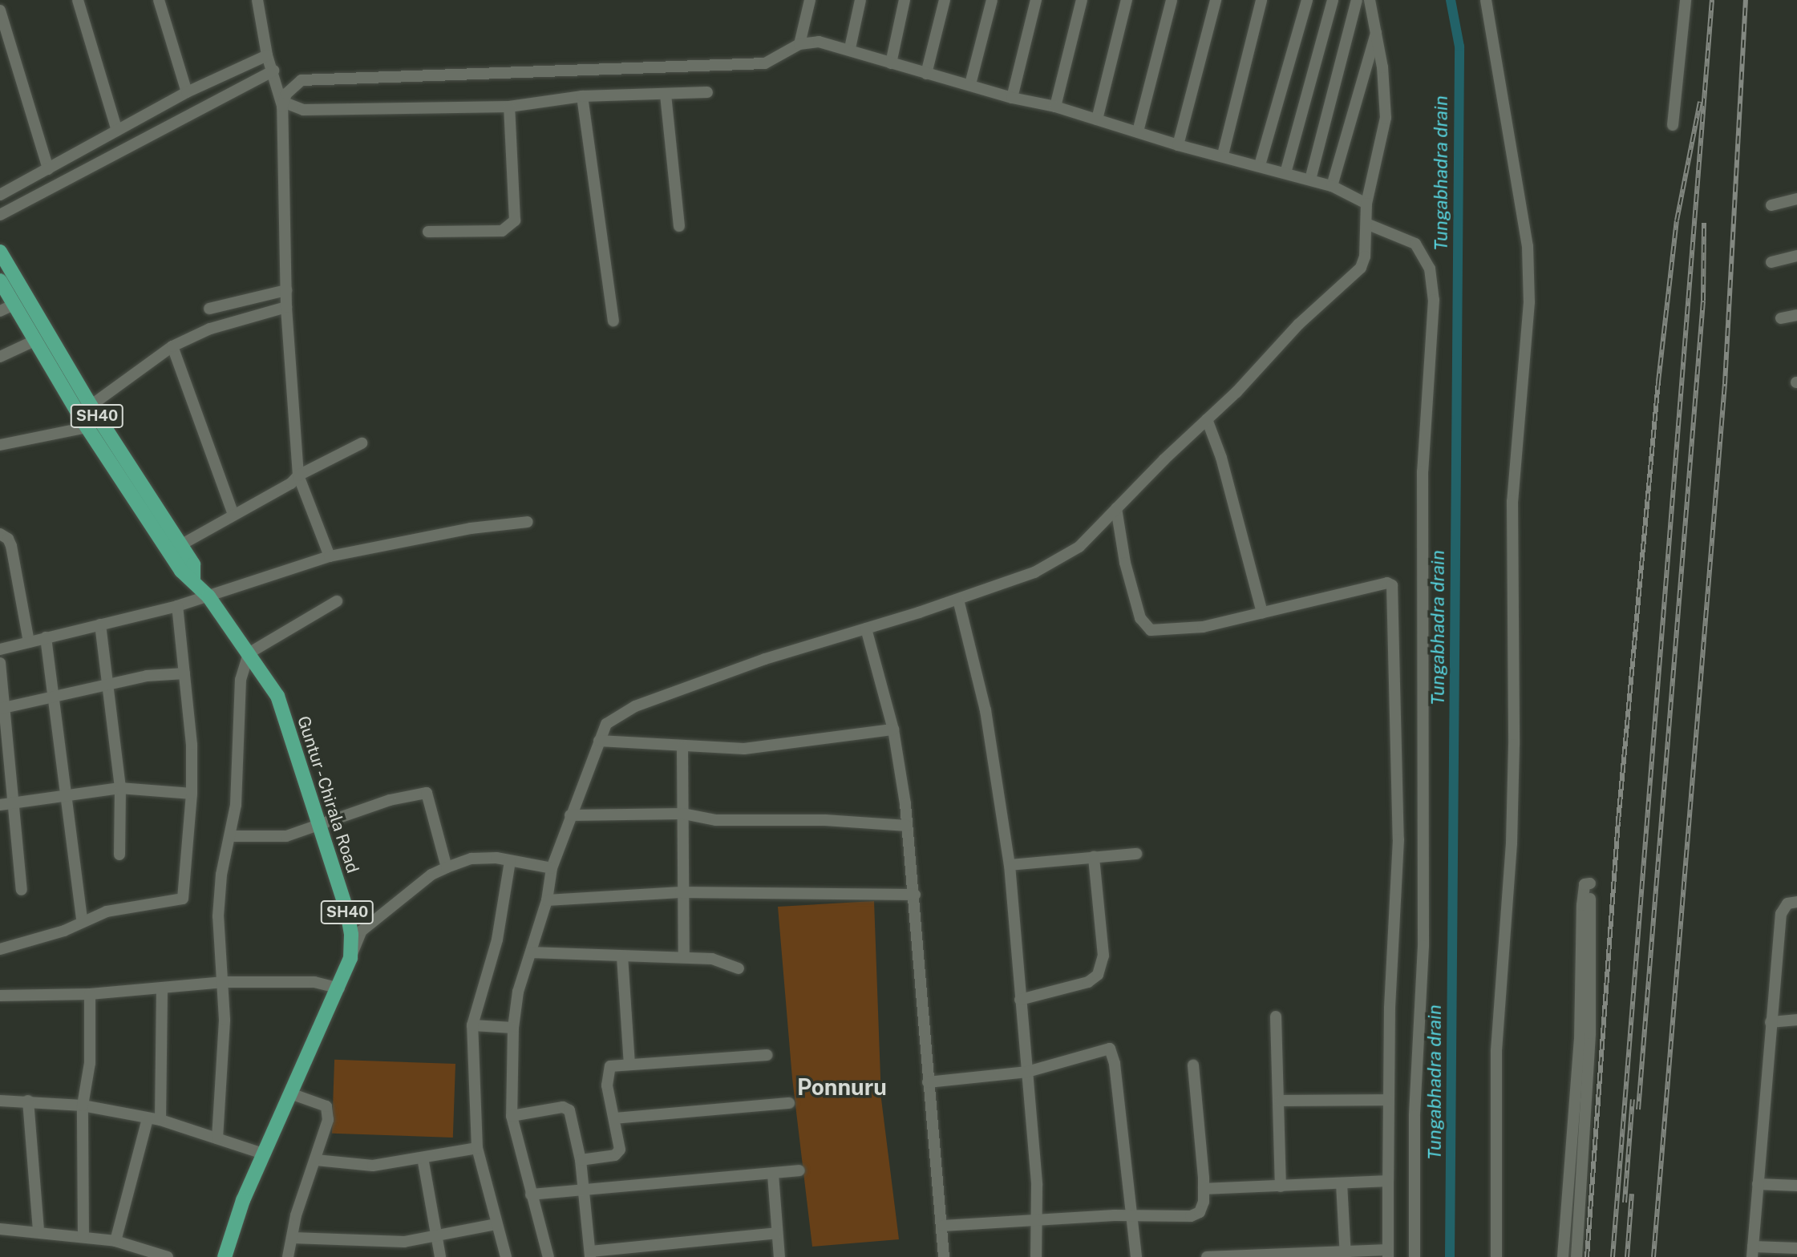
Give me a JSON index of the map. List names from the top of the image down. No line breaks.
{"streets":{"main road":["SH40","Guntur - Chirala Road"]},"districts":["Ponnuru"],"water":["Tungabhadra drain"]}
